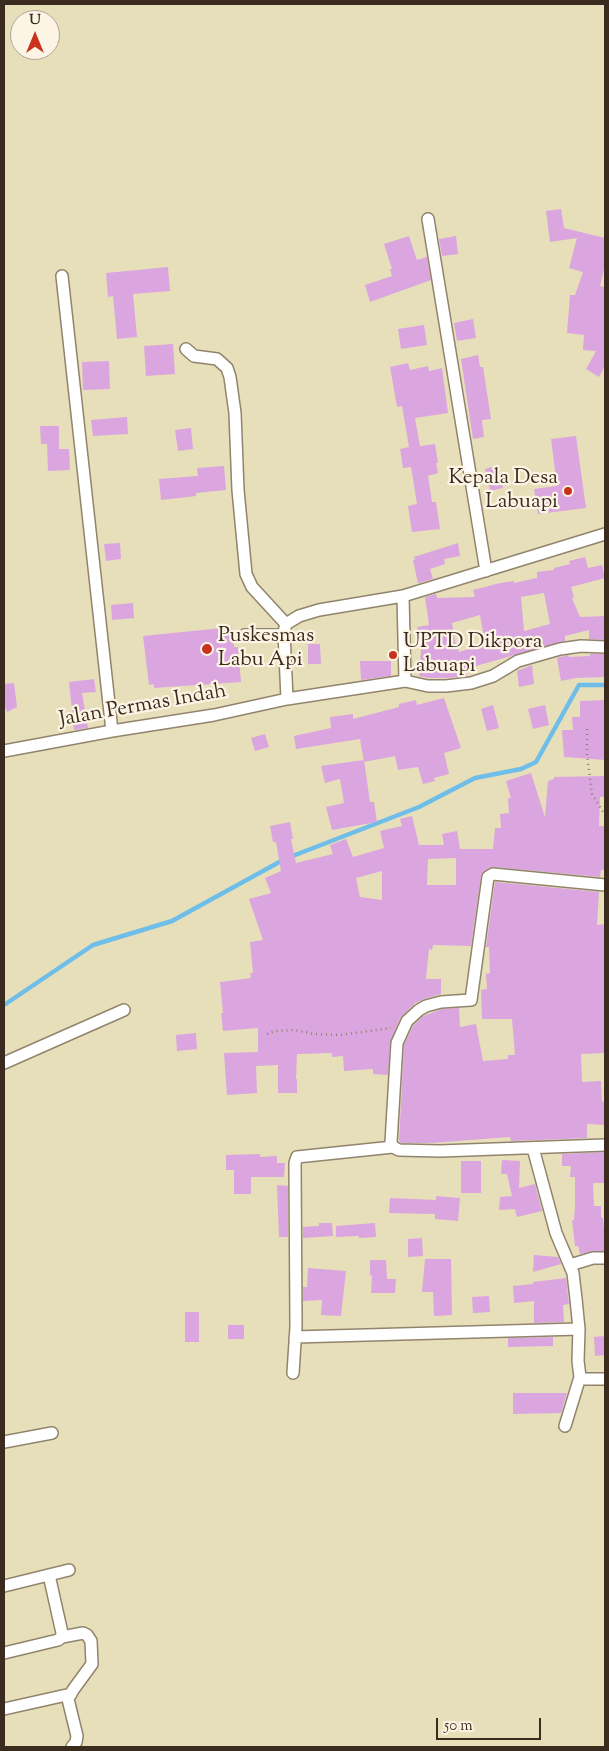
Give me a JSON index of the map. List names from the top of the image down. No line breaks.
{"streets":{"street":["Jalan Permas Indah"]},"places":["Kepala Desa Labuapi","Puskesmas Labu Api","UPTD Dikpora Labuapi"],"scale_bar":"50 m","north":"top"}
